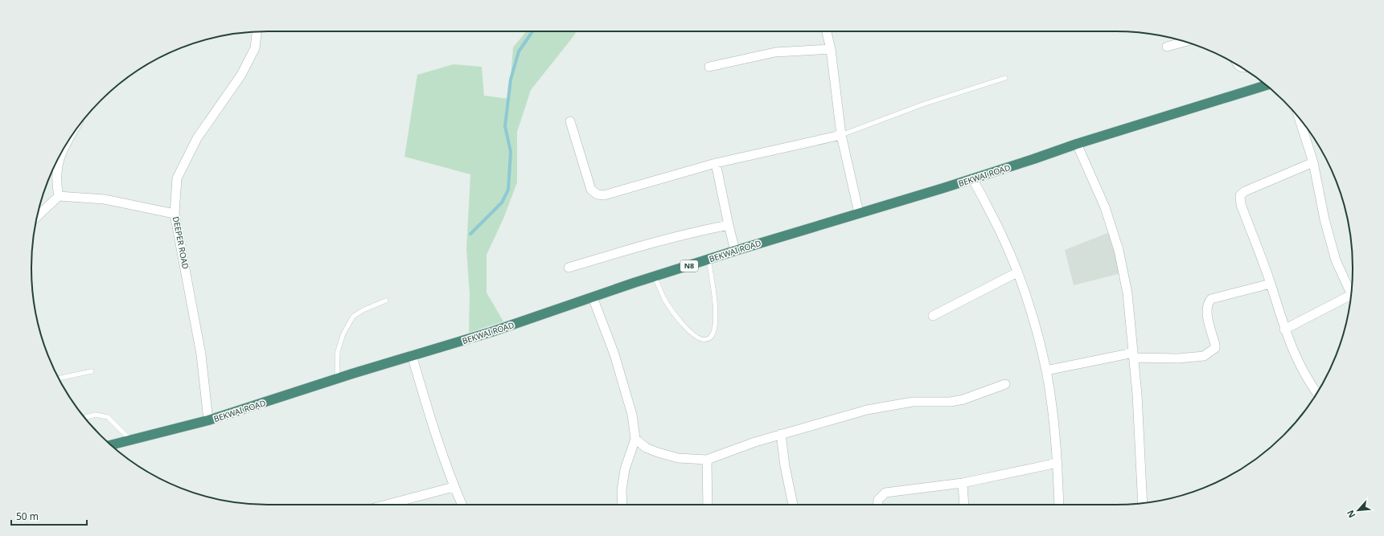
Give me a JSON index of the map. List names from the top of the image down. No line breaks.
{"streets":{"highway":["BEKWAI ROAD","N8"],"street":["DEEPER ROAD"]},"crossings":[["BEKWAI ROAD","DEEPER ROAD"]],"scale_bar":"50 m","north":"bottom left"}
